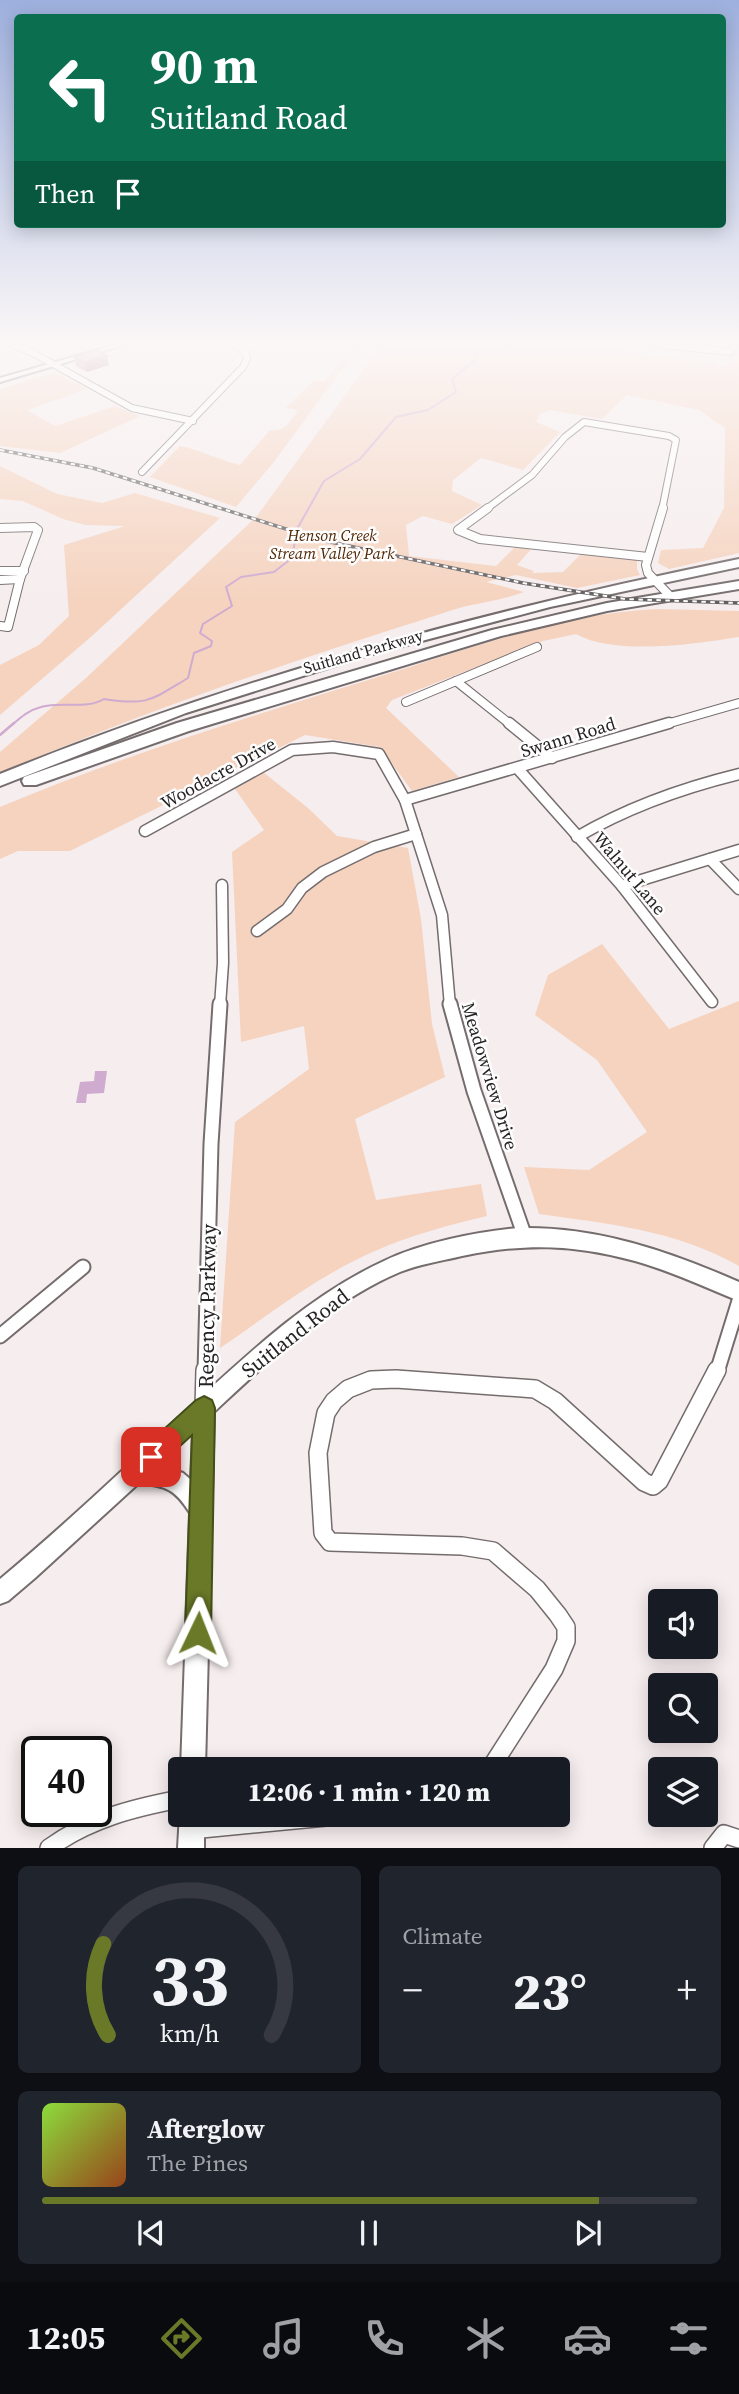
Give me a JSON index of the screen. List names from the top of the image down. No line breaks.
{"streets":{"highway":["Suitland Parkway"],"main road":["Regency Parkway","Suitland Road"],"street":["Swann Road","Woodacre Drive","Walnut Lane","Meadowview Drive"]},"crossings":[["Swann Road","Woodacre Drive"],["Swann Road","Walnut Lane"],["Swann Road","Meadowview Drive"],["Woodacre Drive","Meadowview Drive"],["Meadowview Drive","Suitland Road"],["Regency Parkway","Suitland Road"]],"parks":["Henson Creek Stream Valley Park"],"page":{"turn":["90 m","Suitland Road"],"then":"Then","limit":"40","trip":"12:06 · 1 min · 120 m","tile":"Climate","heat":["−","23°","+"],"song":["Afterglow","The Pines"],"tabs":"12:05","gauge":["33","km/h"]}}
